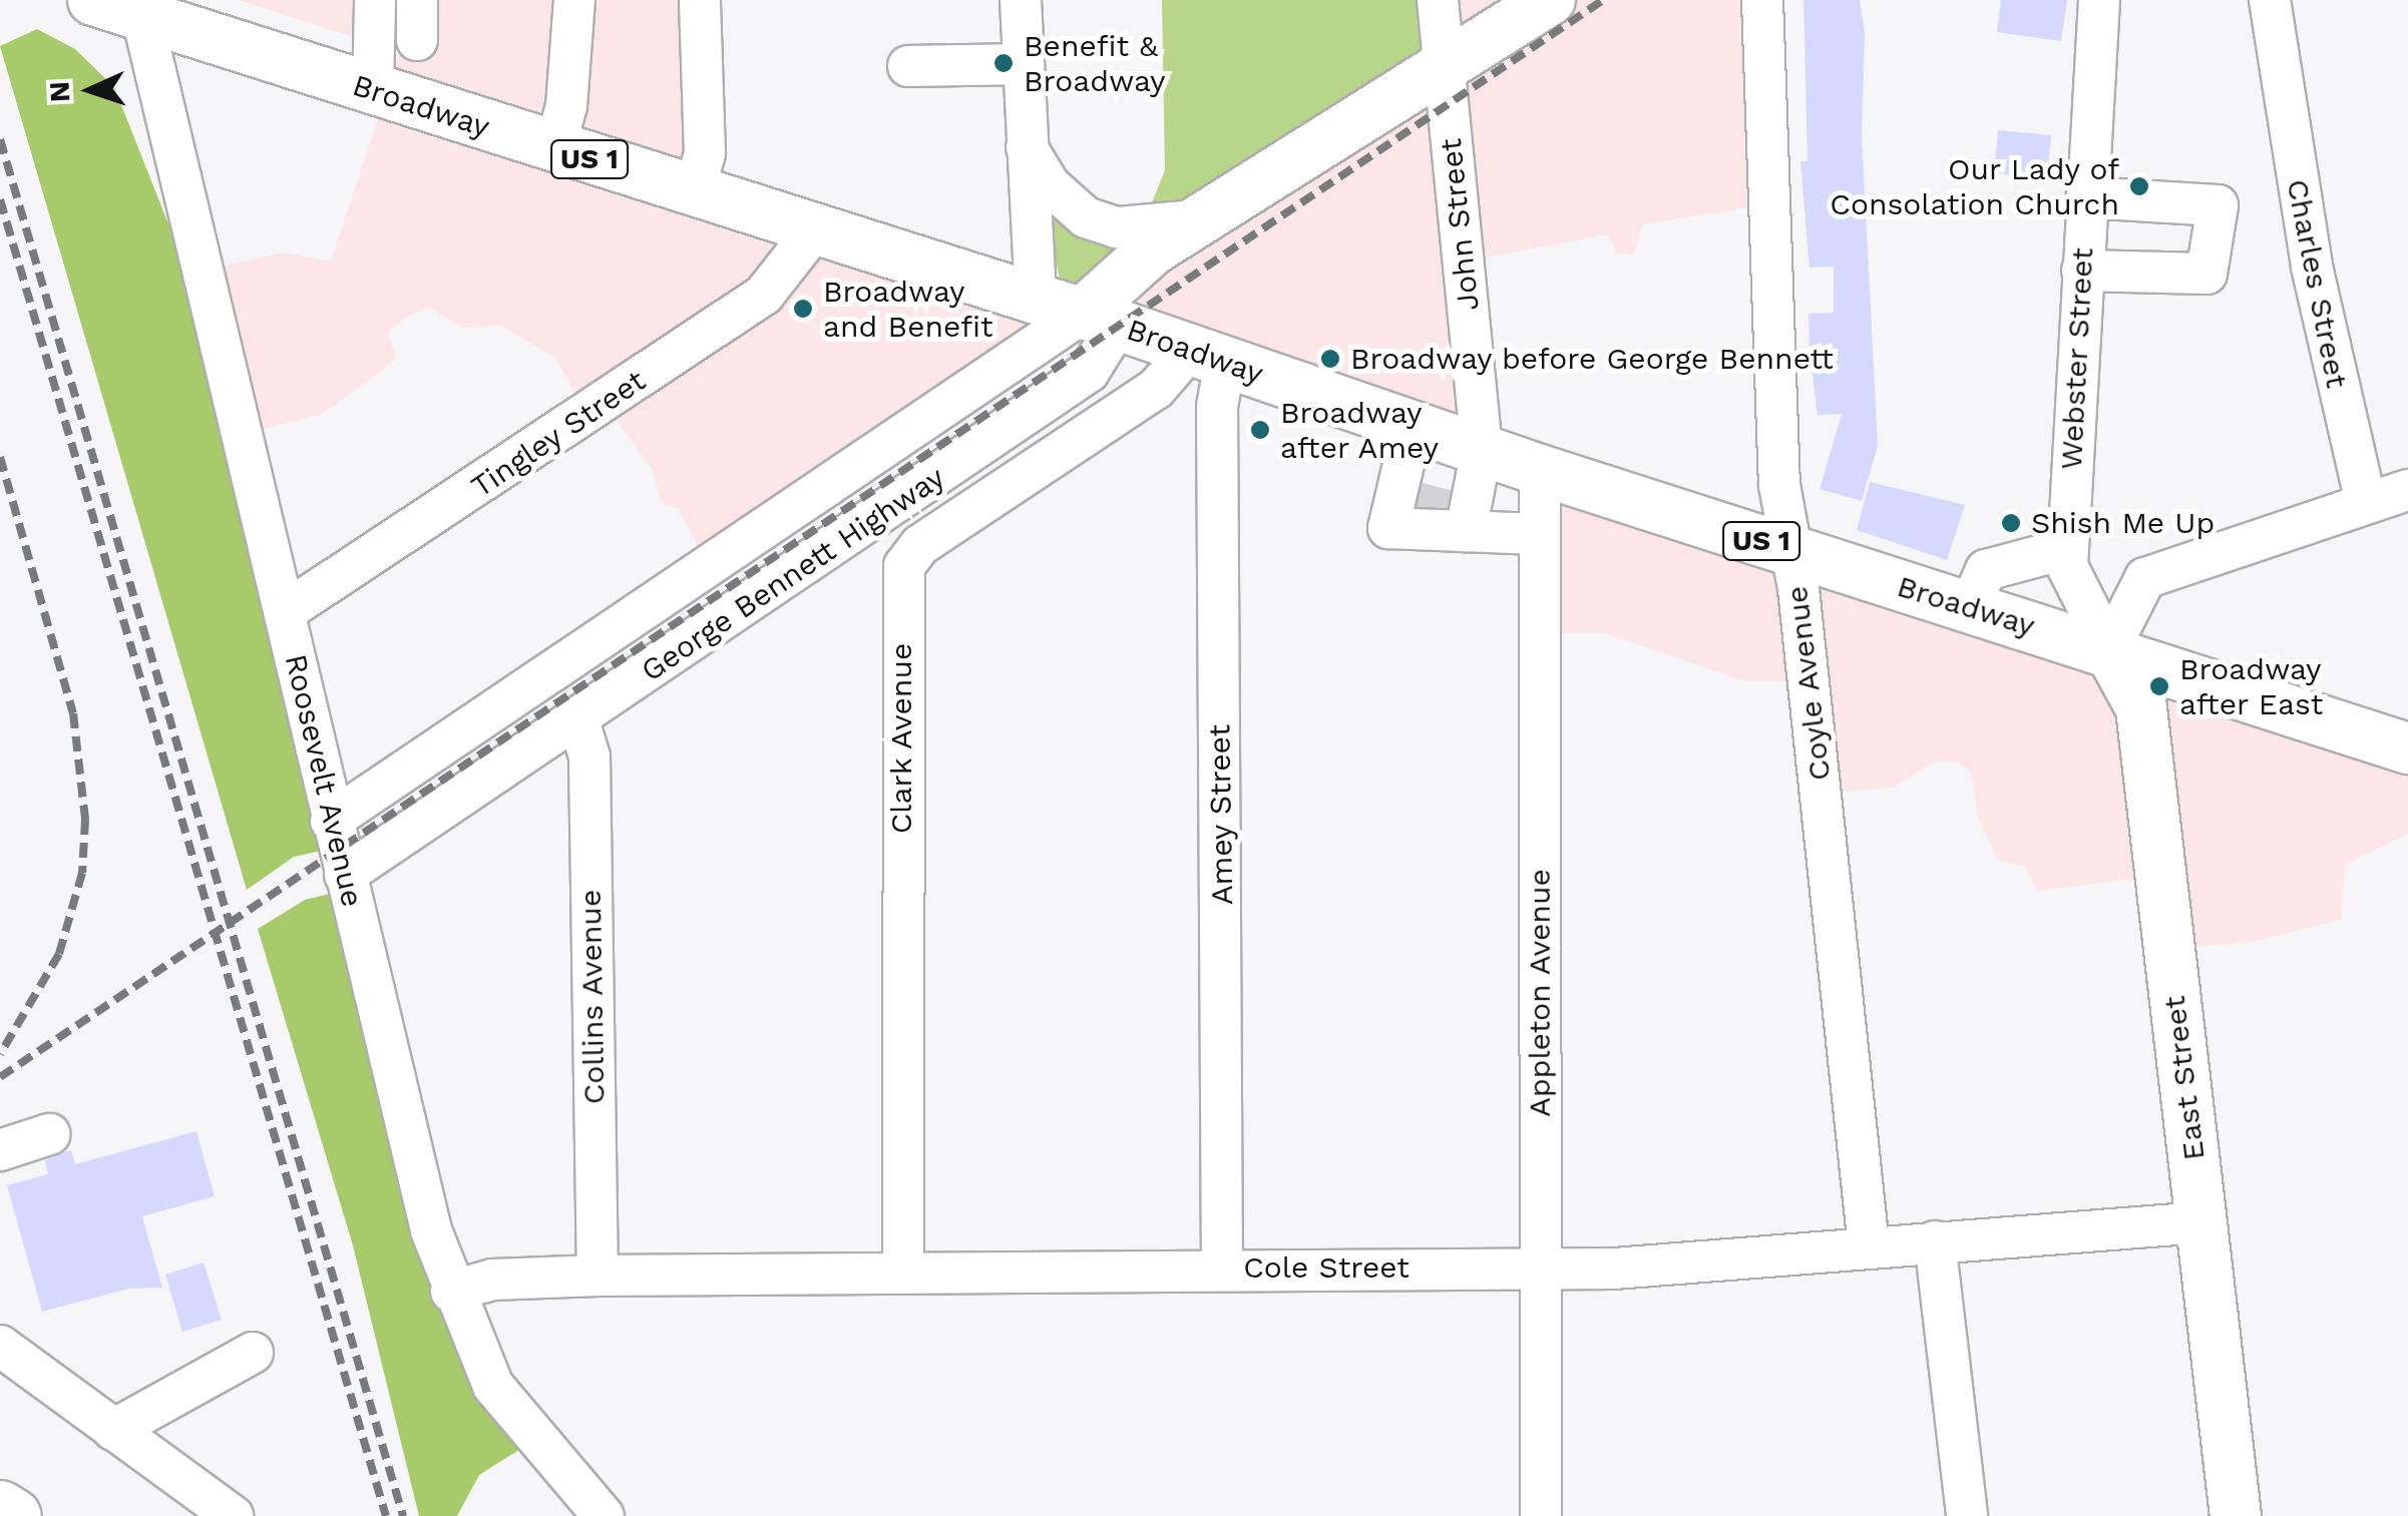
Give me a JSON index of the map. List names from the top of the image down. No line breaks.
{"streets":{"main road":["Broadway","US 1","George Bennett Highway","East Street"],"street":["John Street","Charles Street","Webster Street","Tingley Street","Coyle Avenue","Clark Avenue","Roosevelt Avenue","Amey Street","Appleton Avenue","Collins Avenue","Cole Street"]},"crossings":[["Broadway","John Street"],["Broadway","Webster Street"],["Broadway","Tingley Street"],["Broadway","George Bennett Highway"],["Broadway","Coyle Avenue"],["Broadway","Clark Avenue"],["Broadway","Roosevelt Avenue"],["Broadway","Amey Street"],["Broadway","Appleton Avenue"],["Broadway","East Street"],["John Street","George Bennett Highway"],["Webster Street","East Street"],["Tingley Street","Roosevelt Avenue"],["George Bennett Highway","Roosevelt Avenue"],["George Bennett Highway","Collins Avenue"],["Coyle Avenue","Cole Street"],["Clark Avenue","Amey Street"],["Clark Avenue","Cole Street"],["Roosevelt Avenue","Cole Street"],["Amey Street","Cole Street"],["Appleton Avenue","Cole Street"],["Collins Avenue","Cole Street"],["East Street","Cole Street"]],"places":["Benefit & Broadway","Our Lady of Consolation Church","Broadway and Benefit","Broadway before George Bennett","Broadway after Amey","Shish Me Up","Broadway after East"],"north":"left"}
